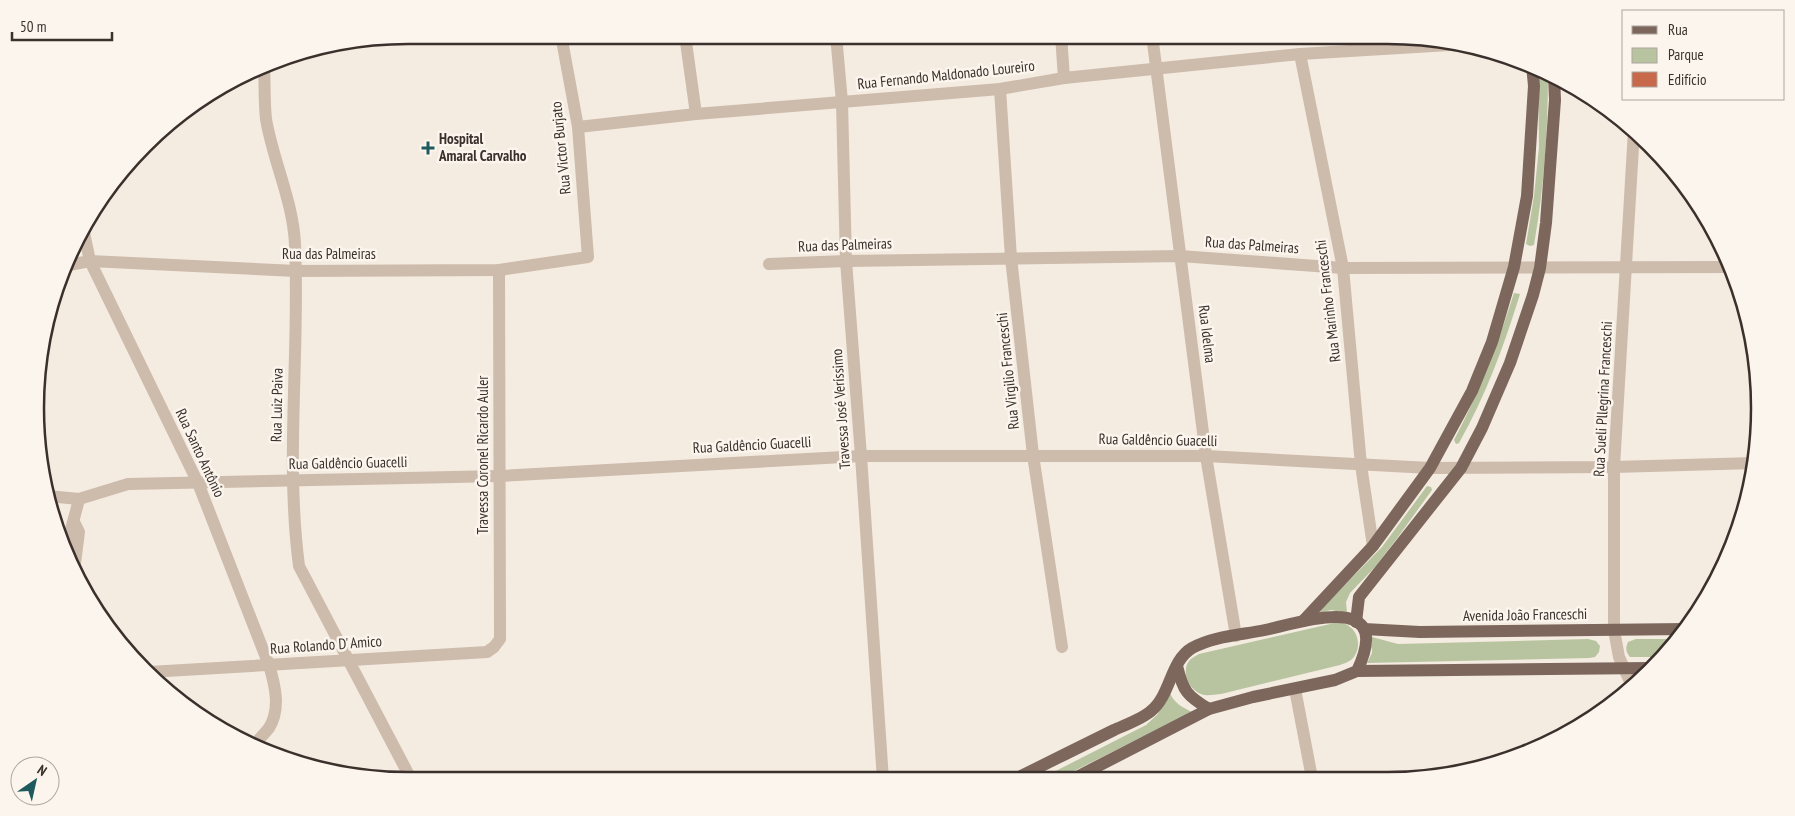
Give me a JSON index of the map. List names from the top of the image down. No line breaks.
{"streets":{"main road":["Avenida João Franceschi"],"street":["Rua Fernando Maldonado Loureiro","Rua Victor Burjato","Rua das Palmeiras","Rua Marinho Franceschi","Rua Idelma","Rua Virgilio Franceschi","Rua Sueli Pllegrina Franceschi","Rua Luiz Paiva","Travessa José Veríssimo","Rua Galdêncio Guacelli","Rua Santo Antônio","Travessa Coronel Ricardo Auler","Rua Rolando D' Amico"]},"crossings":[["Rua Fernando Maldonado Loureiro","Rua Victor Burjato"],["Rua Fernando Maldonado Loureiro","Rua Marinho Franceschi"],["Rua Fernando Maldonado Loureiro","Rua Idelma"],["Rua Fernando Maldonado Loureiro","Rua Virgilio Franceschi"],["Rua Fernando Maldonado Loureiro","Travessa José Veríssimo"],["Rua Victor Burjato","Rua das Palmeiras"],["Rua das Palmeiras","Rua Marinho Franceschi"],["Rua das Palmeiras","Rua Idelma"],["Rua das Palmeiras","Rua Virgilio Franceschi"],["Rua das Palmeiras","Rua Sueli Pllegrina Franceschi"],["Rua das Palmeiras","Rua Luiz Paiva"],["Rua das Palmeiras","Travessa José Veríssimo"],["Rua das Palmeiras","Rua Santo Antônio"],["Rua das Palmeiras","Travessa Coronel Ricardo Auler"],["Rua Marinho Franceschi","Rua Galdêncio Guacelli"],["Rua Idelma","Rua Galdêncio Guacelli"],["Rua Idelma","Avenida João Franceschi"],["Rua Virgilio Franceschi","Rua Galdêncio Guacelli"],["Rua Sueli Pllegrina Franceschi","Rua Galdêncio Guacelli"],["Rua Sueli Pllegrina Franceschi","Avenida João Franceschi"],["Rua Luiz Paiva","Rua Galdêncio Guacelli"],["Rua Luiz Paiva","Rua Rolando D' Amico"],["Travessa José Veríssimo","Rua Galdêncio Guacelli"],["Rua Galdêncio Guacelli","Rua Santo Antônio"],["Rua Galdêncio Guacelli","Travessa Coronel Ricardo Auler"],["Rua Santo Antônio","Rua Rolando D' Amico"],["Travessa Coronel Ricardo Auler","Rua Rolando D' Amico"]],"places":{"health":["Hospital Amaral Carvalho"]},"legend":["Rua","Parque","Edifício"],"scale_bar":"50 m","north":"top right"}
